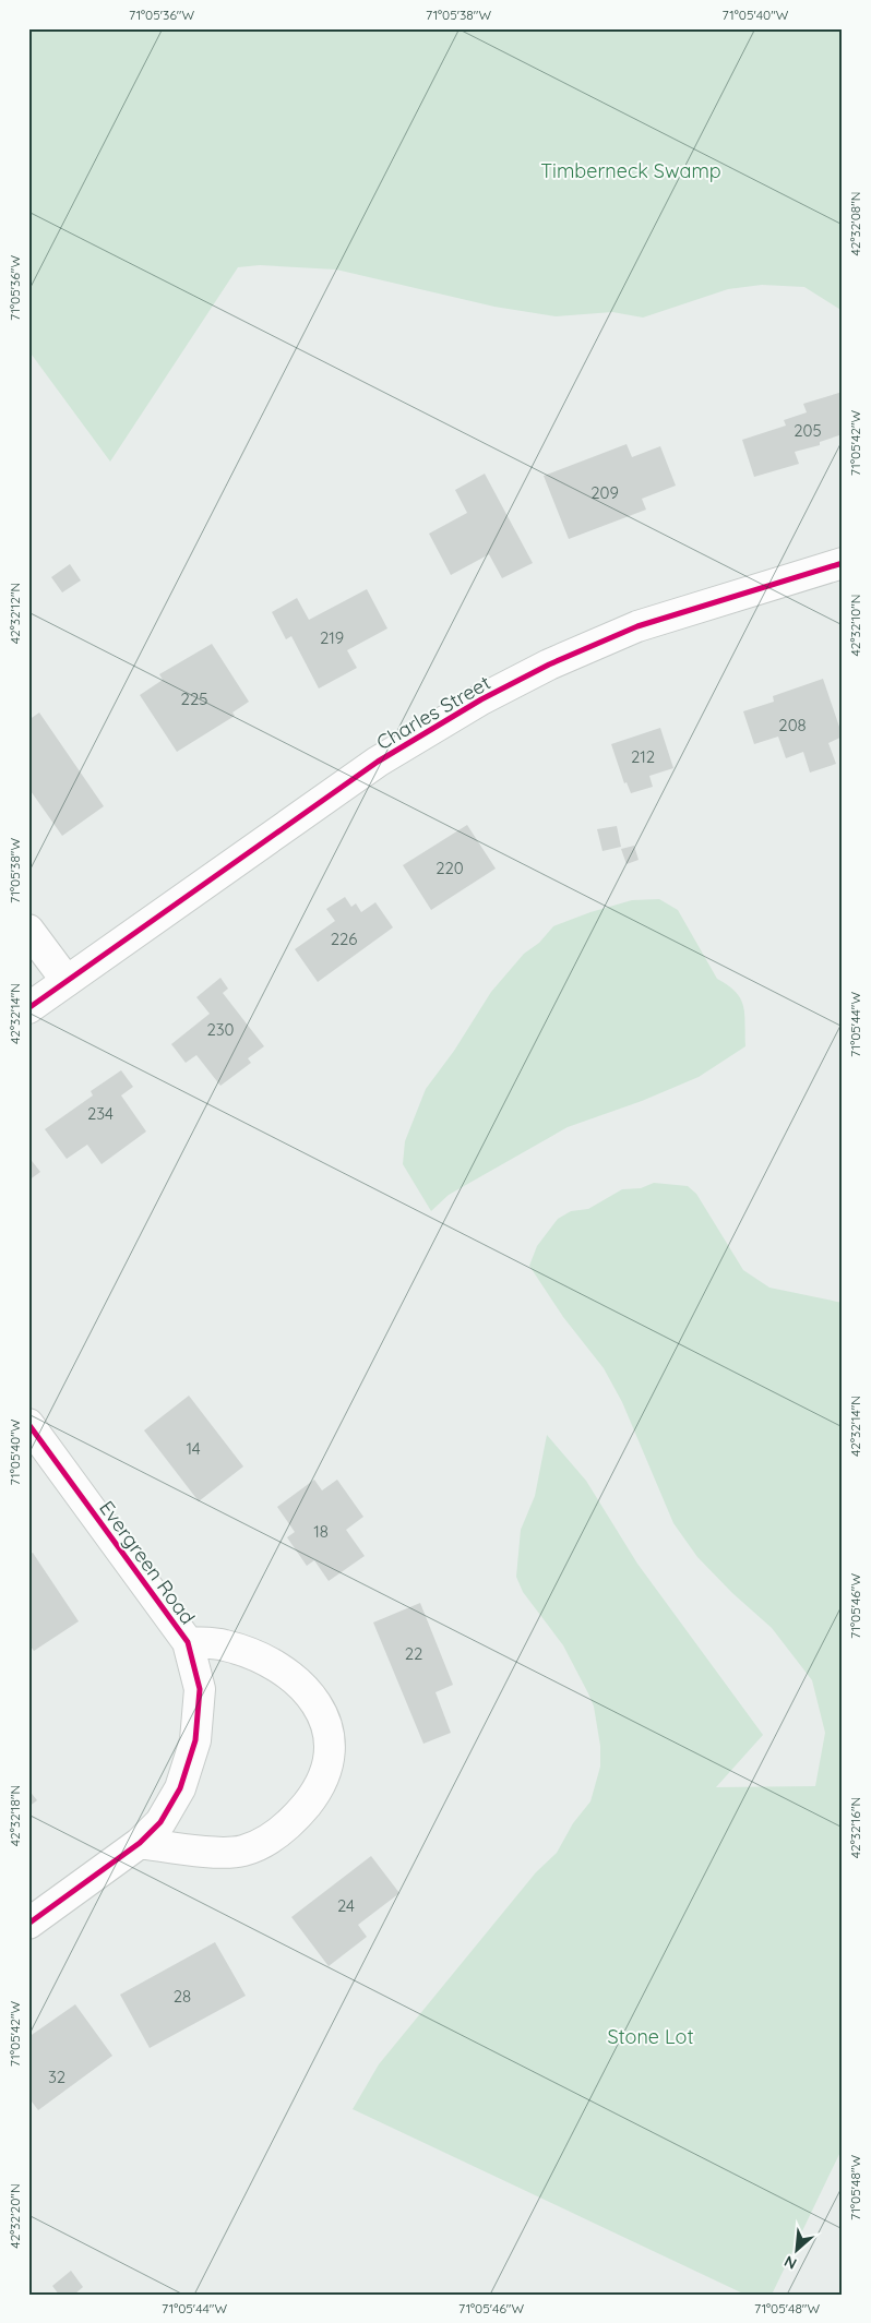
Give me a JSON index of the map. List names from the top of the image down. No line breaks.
{"streets":{"street":["Charles Street","Evergreen Road"]},"parks":["Timberneck Swamp","Stone Lot"],"house_numbers":["205","209","219","225","208","212","220","226","230","234","14","18","22","24","28","32"],"north":"bottom left","coordinates":["71°05'36\"W","71°05'38\"W","71°05'40\"W","42°32'08\"N","71°05'42\"W","42°32'12\"N","42°32'10\"N","42°32'14\"N","71°05'44\"W","71°05'46\"W","42°32'18\"N","42°32'16\"N","71°05'48\"W","42°32'20\"N"]}
